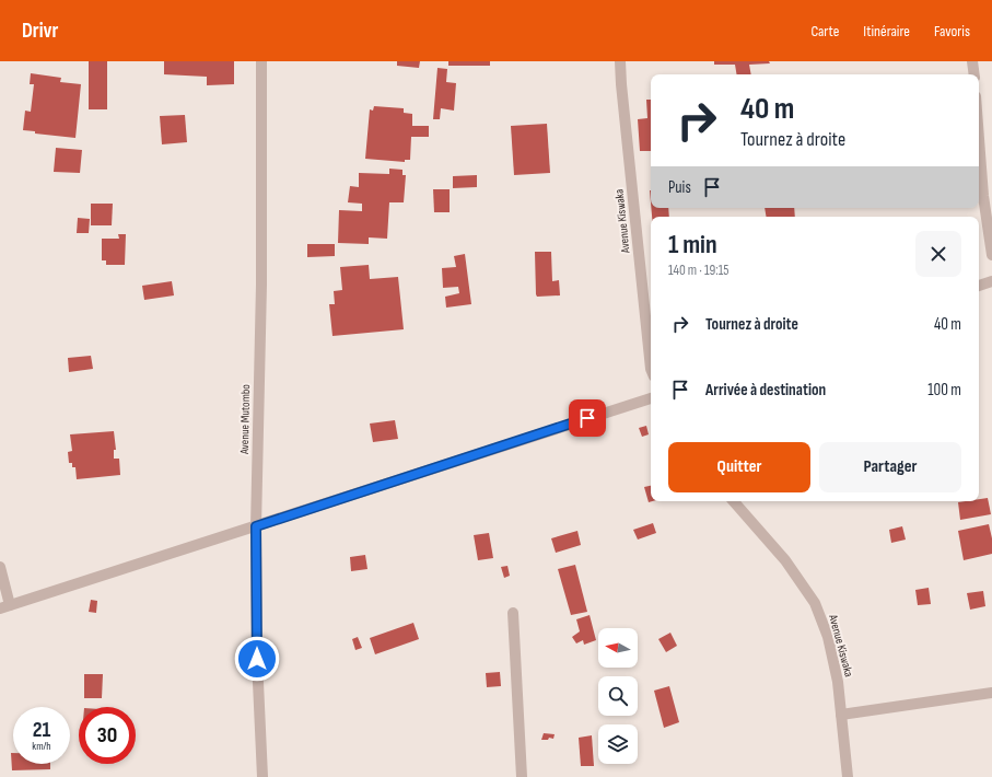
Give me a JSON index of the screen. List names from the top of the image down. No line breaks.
{"streets":{"street":["Avenue Kiswaka","Avenue Mutombo"]},"north":"left","page":{"header":"Drivr","nav":["Carte","Itinéraire","Favoris"],"turn":["40 m","Tournez à droite"],"then":"Puis","heading":["1 min","140 m · 19:15"],"list":[{"name":"Tournez à droite","value":"40 m"},{"name":"Arrivée à destination","value":"100 m"}],"buttons":["Quitter","Partager"],"speed":"21 km/h","limit":"30"}}
